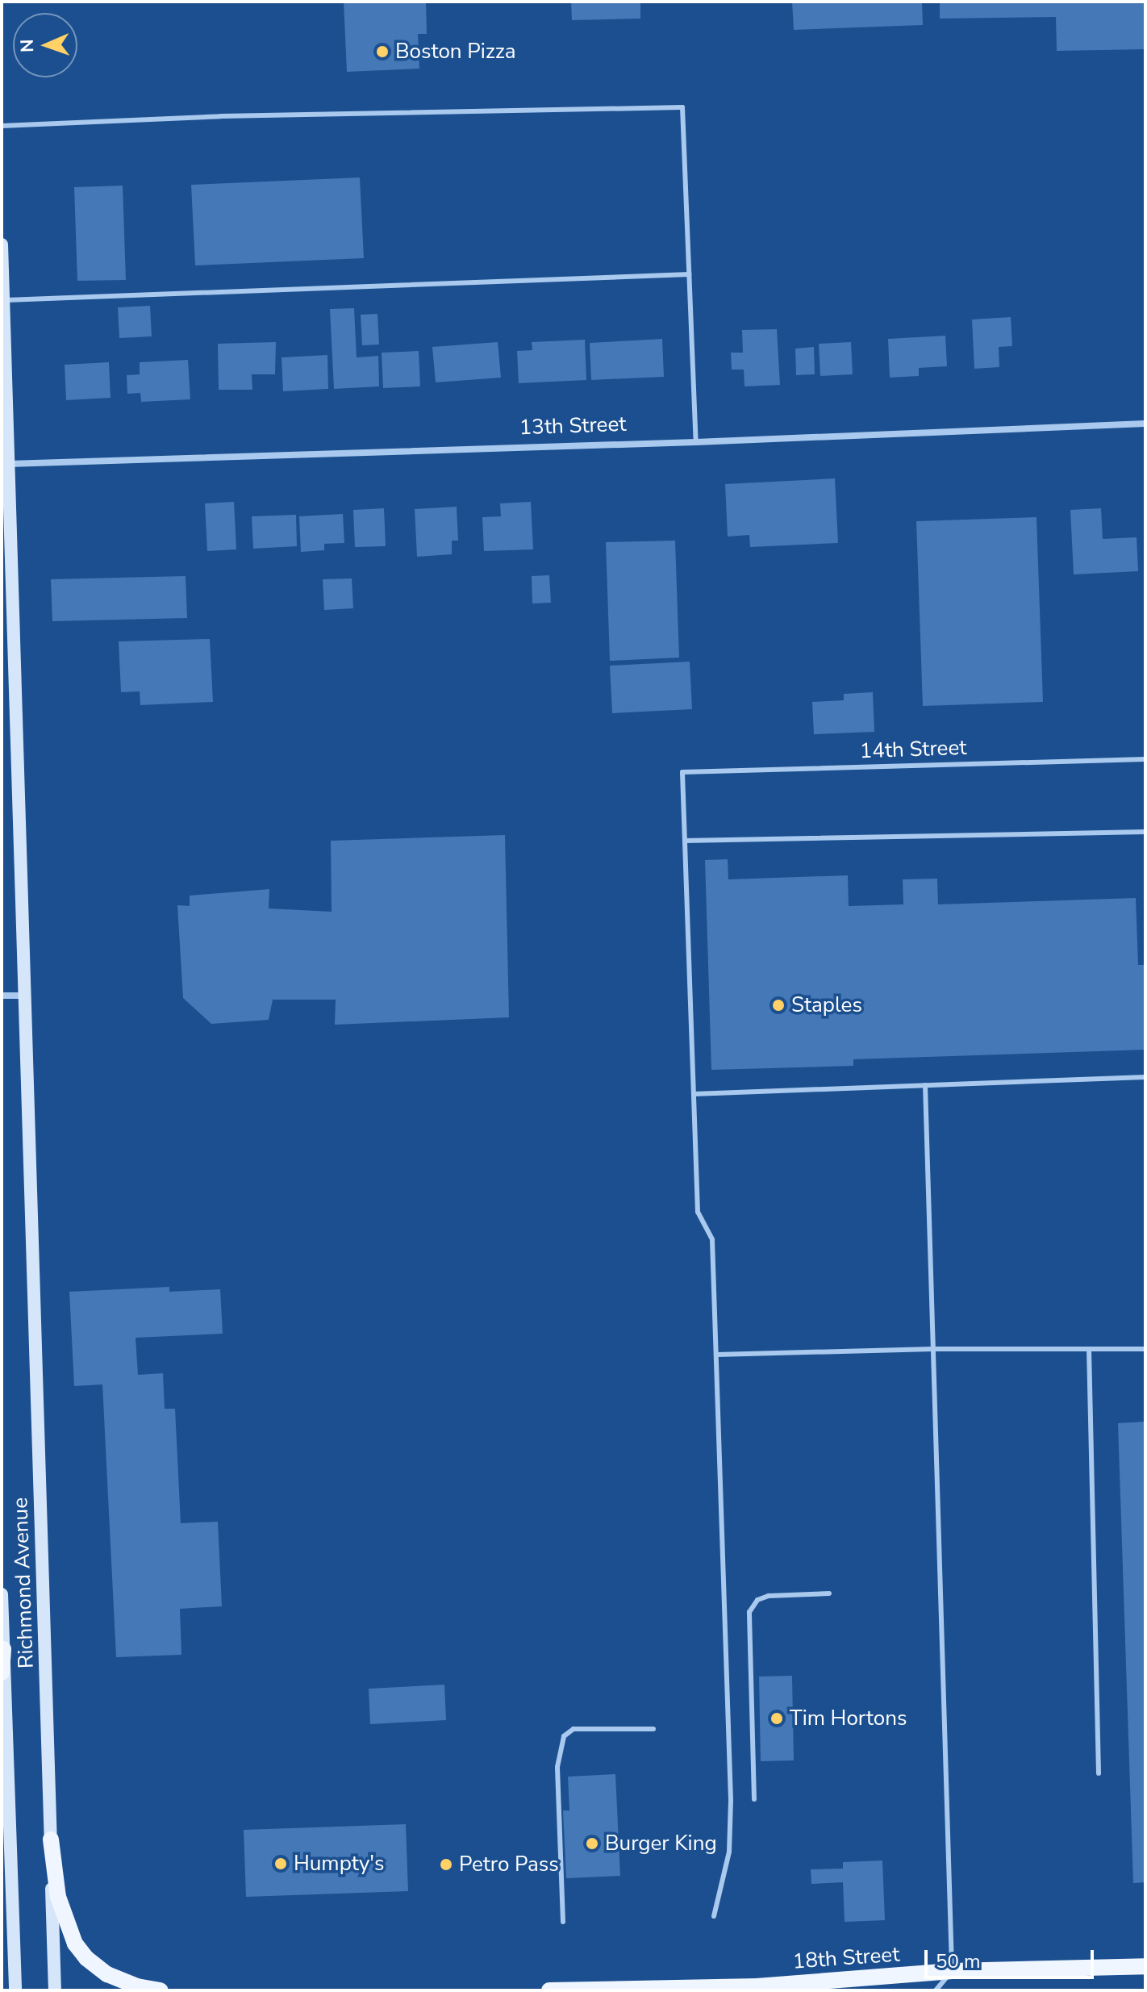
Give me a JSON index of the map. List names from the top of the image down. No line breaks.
{"streets":{"main road":["Richmond Avenue","18th Street"],"street":["13th Street"],"lane":["14th Street"]},"crossings":[["13th Street","Richmond Avenue"]],"places":["Boston Pizza","Staples","Tim Hortons","Burger King","Humpty's","Petro Pass"],"scale_bar":"50 m","north":"left"}
